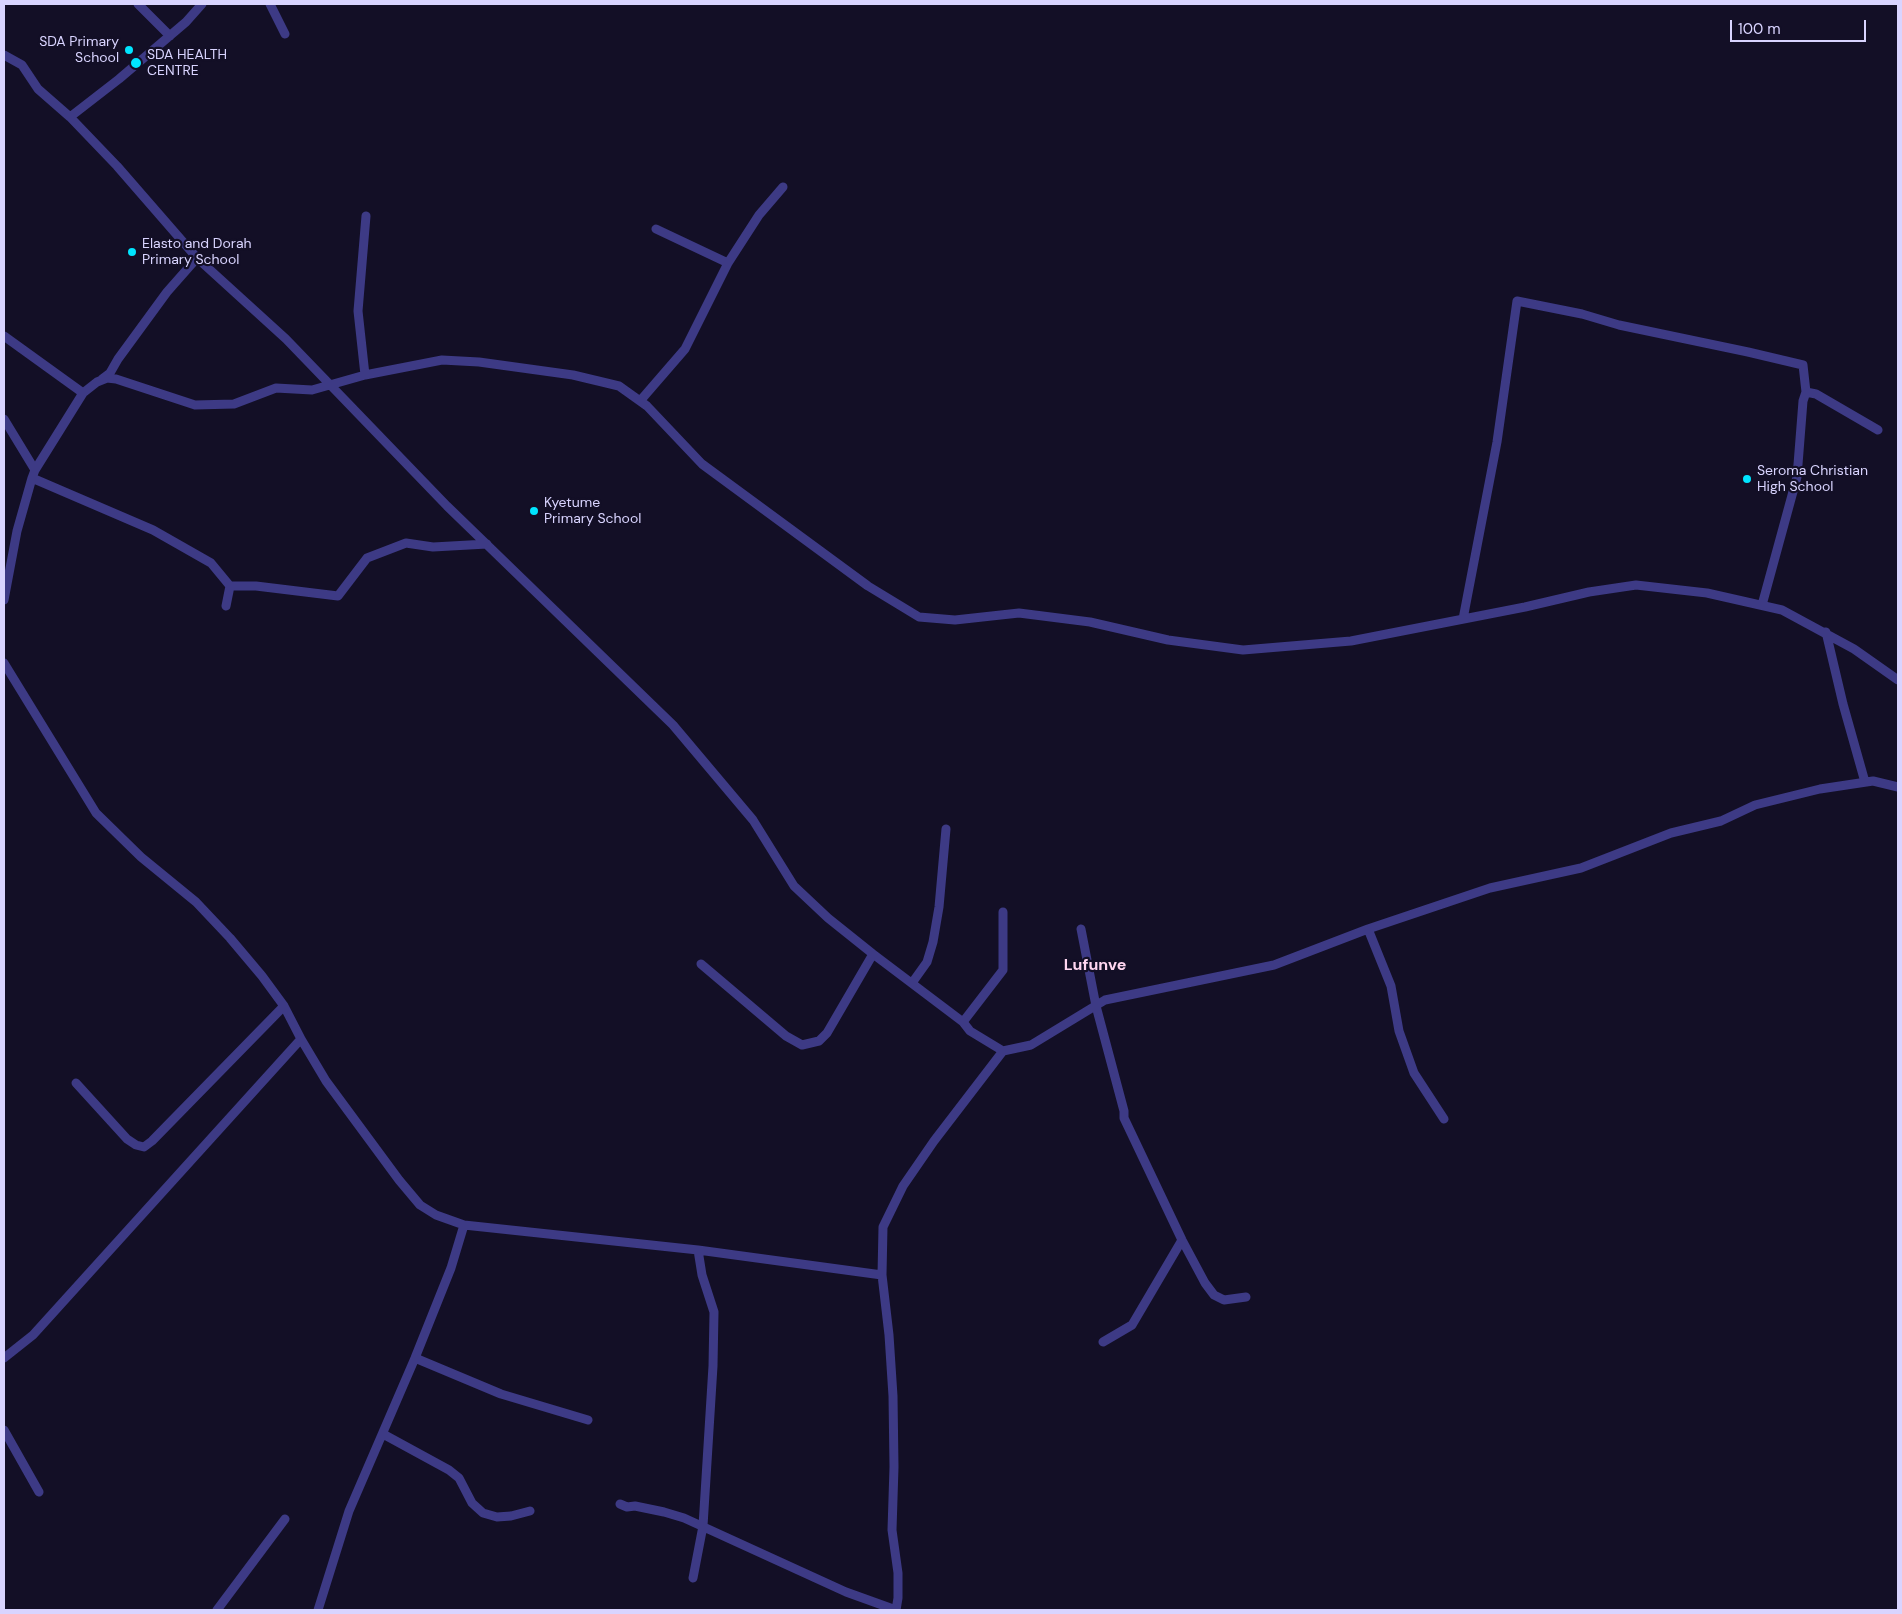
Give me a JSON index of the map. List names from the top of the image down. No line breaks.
{"districts":["Lufunve"],"places":["SDA Primary School","SDA HEALTH CENTRE","Elasto and Dorah Primary School","Seroma Christian High School","Kyetume Primary School"],"scale_bar":"100 m"}
